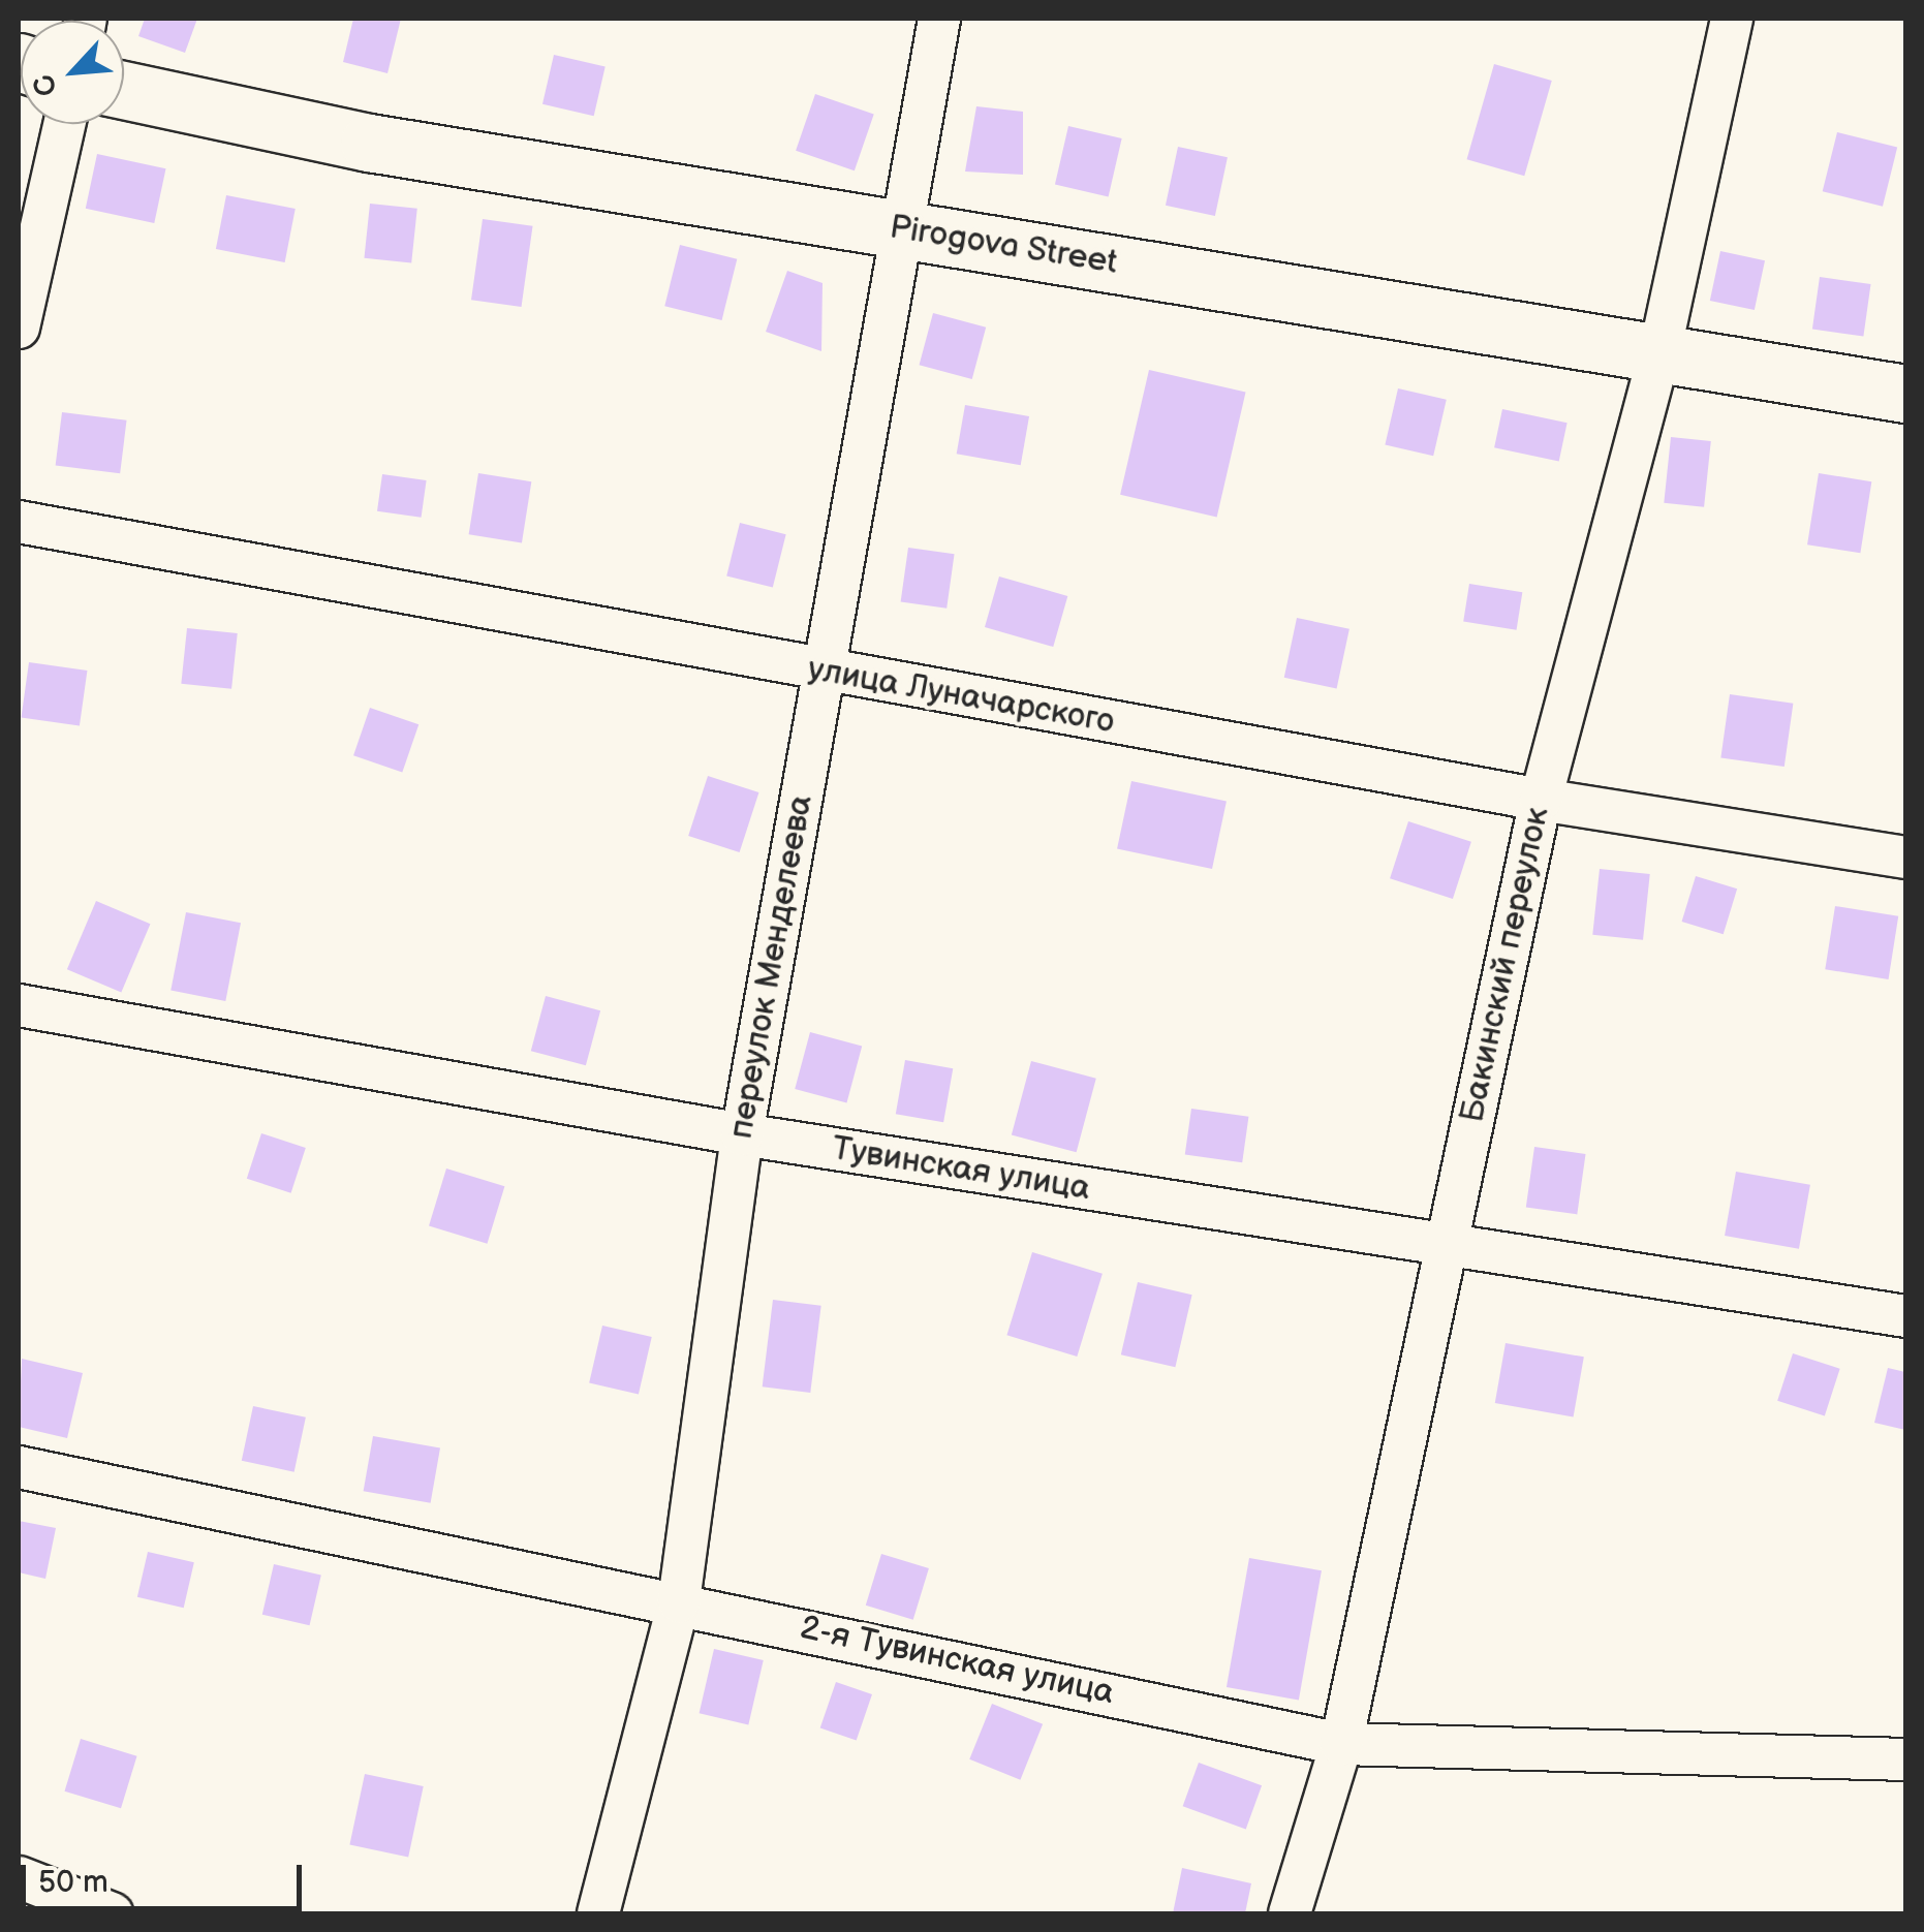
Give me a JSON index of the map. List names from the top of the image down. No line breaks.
{"streets":{"main road":["Pirogova Street"],"street":["улица Луначарского","Бакинский переулок","переулок Менделеева","Тувинская улица","2-я Тувинская улица"]},"crossings":[["Pirogova Street","Бакинский переулок"],["Pirogova Street","переулок Менделеева"],["улица Луначарского","Бакинский переулок"],["улица Луначарского","переулок Менделеева"],["Бакинский переулок","Тувинская улица"],["Бакинский переулок","2-я Тувинская улица"],["переулок Менделеева","Тувинская улица"],["переулок Менделеева","2-я Тувинская улица"]],"scale_bar":"50 m","north":"bottom left"}
